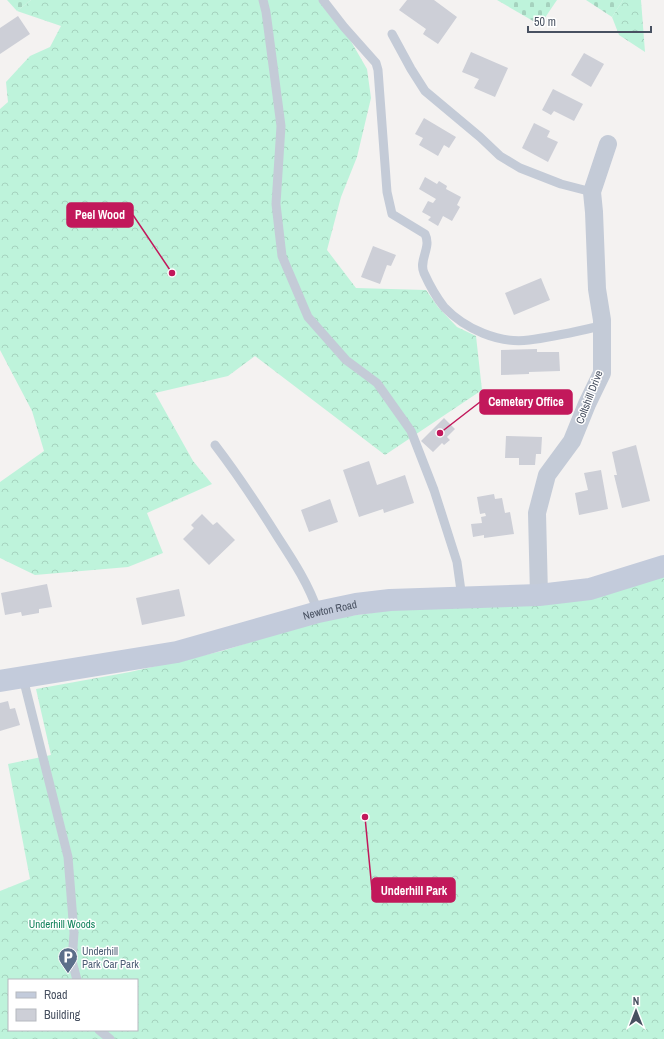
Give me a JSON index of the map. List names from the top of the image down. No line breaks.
{"streets":{"street":["Coltshill Drive","Newton Road"]},"crossings":[["Coltshill Drive","Newton Road"]],"parks":["Underhill Woods"],"places":{"other":["Peel Wood","Cemetery Office","Underhill Park"],"parking":["Underhill Park Car Park"]},"legend":["Road","Building"],"scale_bar":"50 m","north":"top"}
